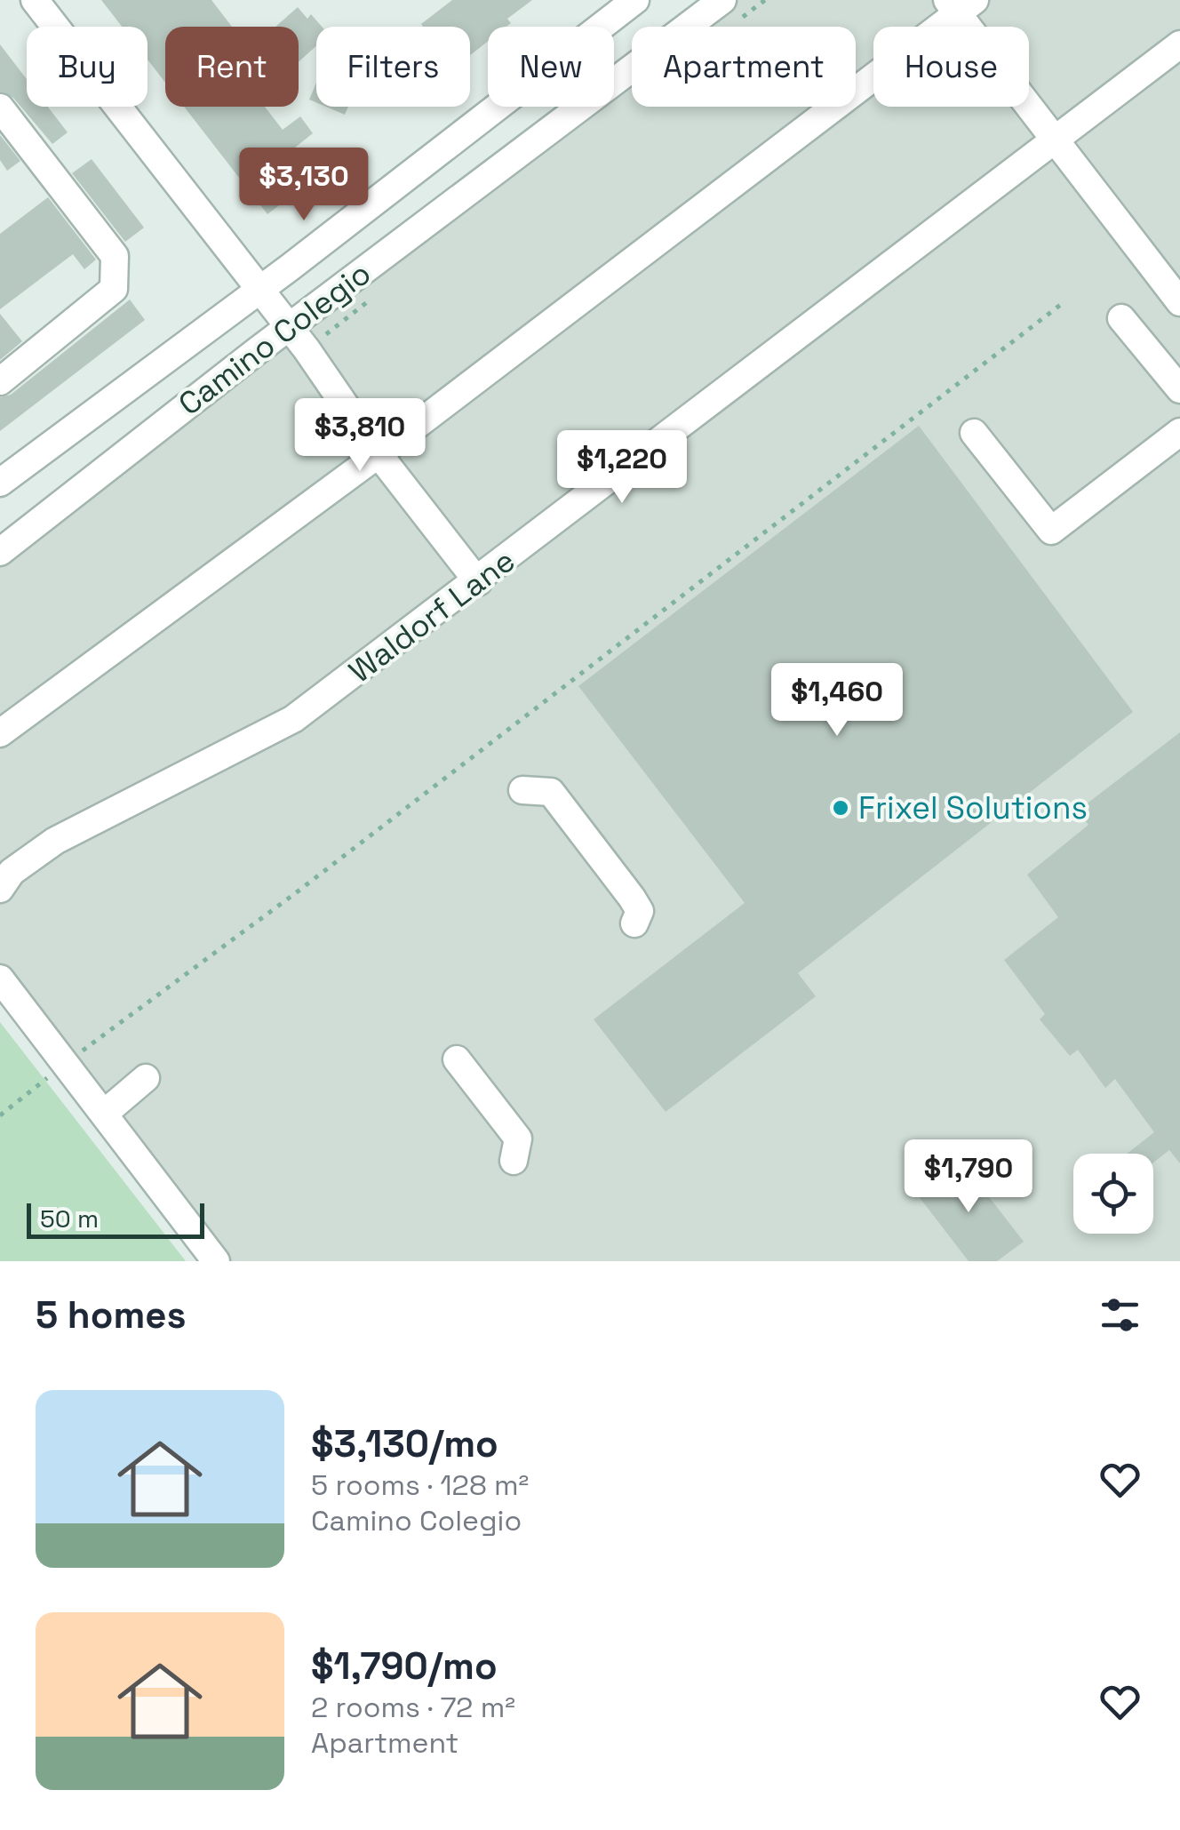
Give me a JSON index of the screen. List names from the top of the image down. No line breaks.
{"streets":{"street":["Camino Colegio","Waldorf Lane"]},"places":["Frixel Solutions"],"scale_bar":"50 m","page":{"chip":["Buy","Rent","Filters","New","Apartment","House"],"price":["$3,130","$3,810","$1,220","$1,460","$1,790"],"scale":"50 m","heading":"5 homes","list":[{"name":"$3,130/mo","note":"5 rooms · 128 m² · Camino Colegio"},{"name":"$1,790/mo","note":"2 rooms · 72 m² · Apartment"}]}}
